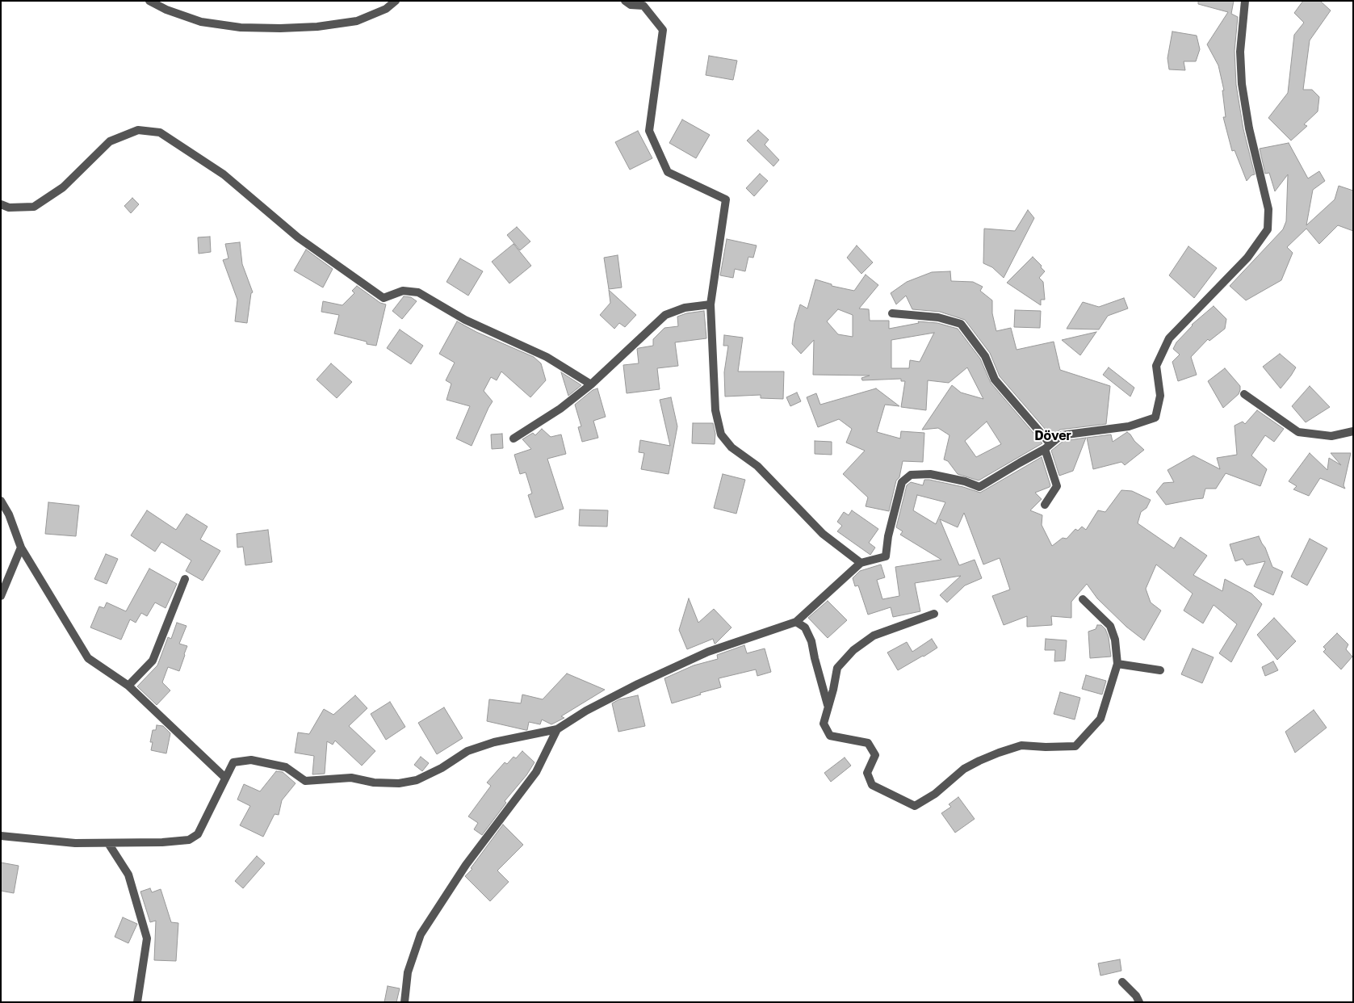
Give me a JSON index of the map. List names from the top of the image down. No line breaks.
{"districts":["Döver"]}
